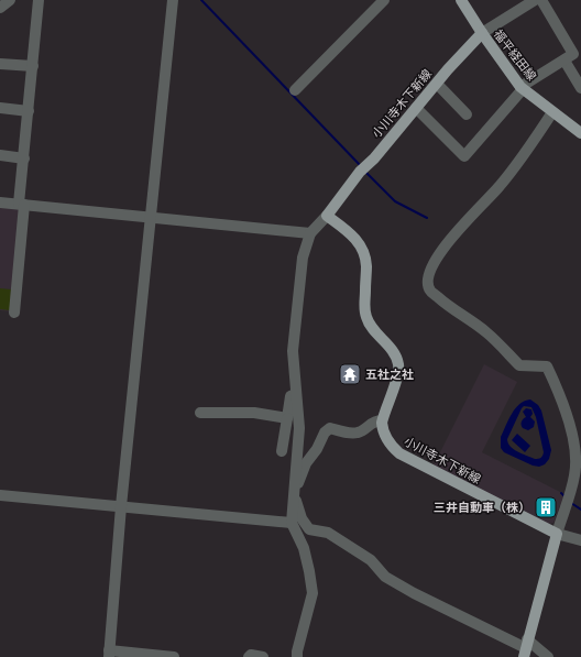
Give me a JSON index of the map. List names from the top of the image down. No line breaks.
{"streets":{"main road":["福平経田線","小川寺木下新線"]},"crossings":[["福平経田線","小川寺木下新線"]],"places":{"temple":["五社之社"],"building":["三井自動車（株）"]}}
